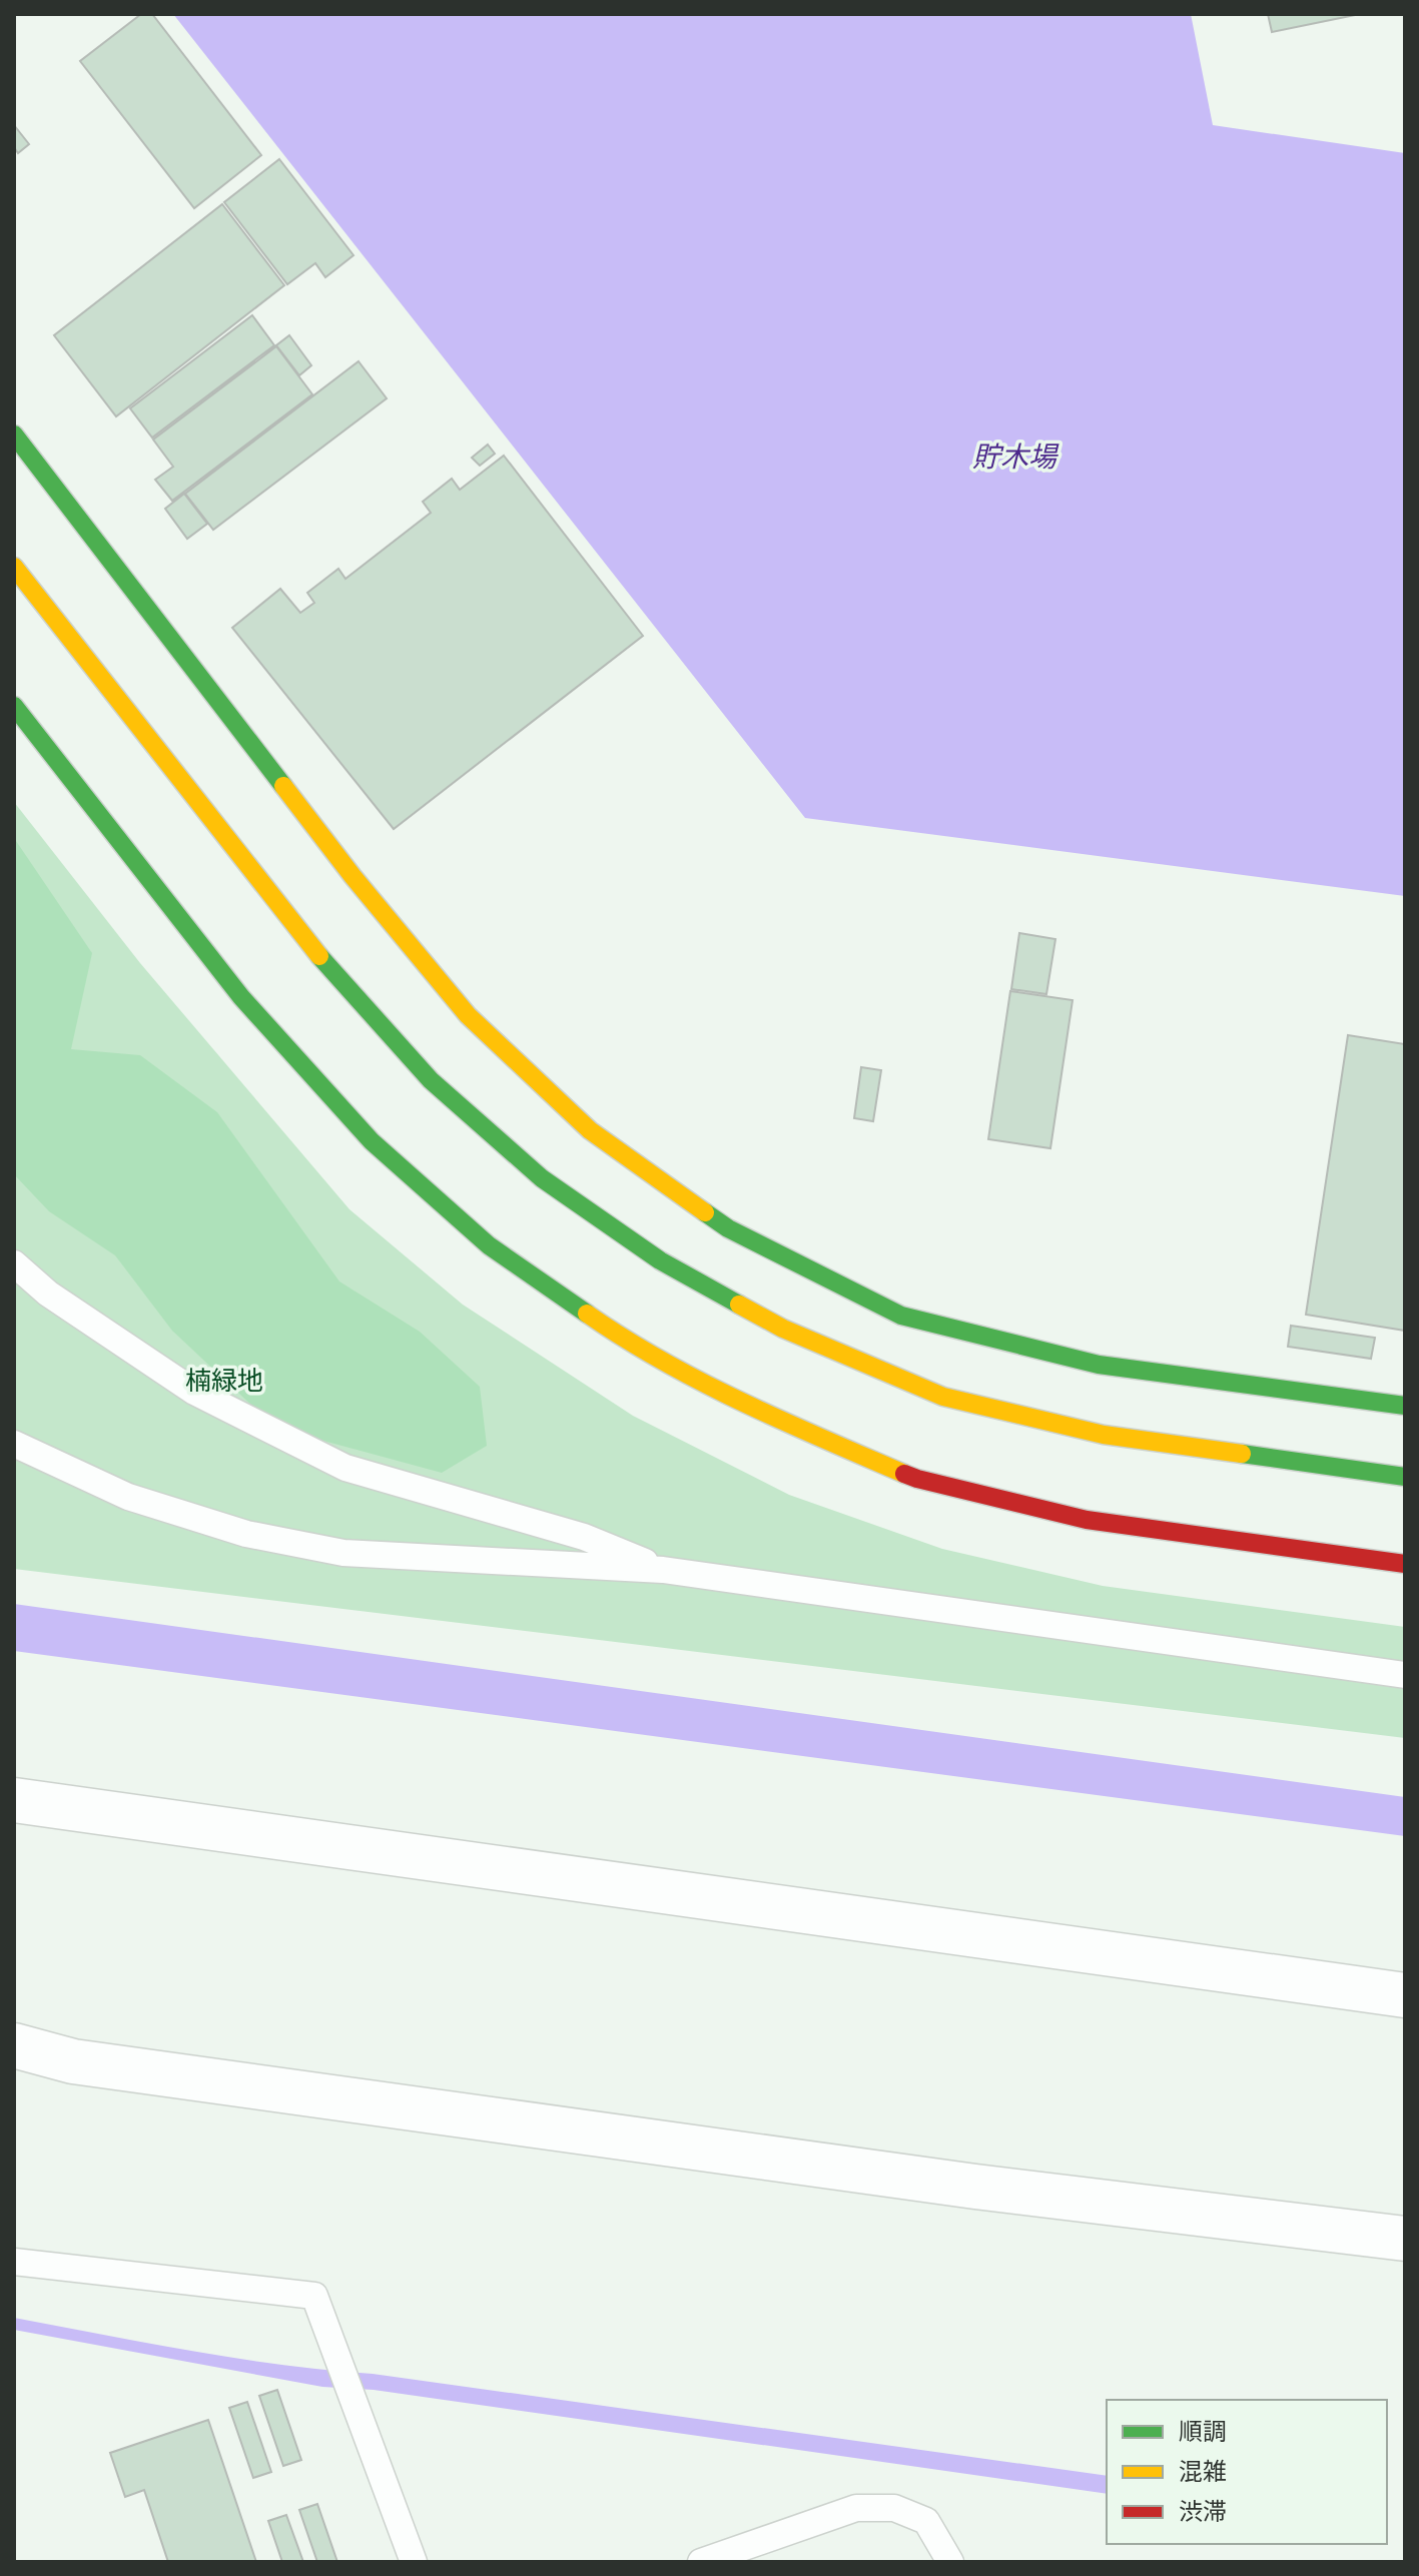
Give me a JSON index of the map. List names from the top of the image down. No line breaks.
{"water":["貯木場"],"parks":["楠緑地"],"legend":["順調","混雑","渋滞"]}
